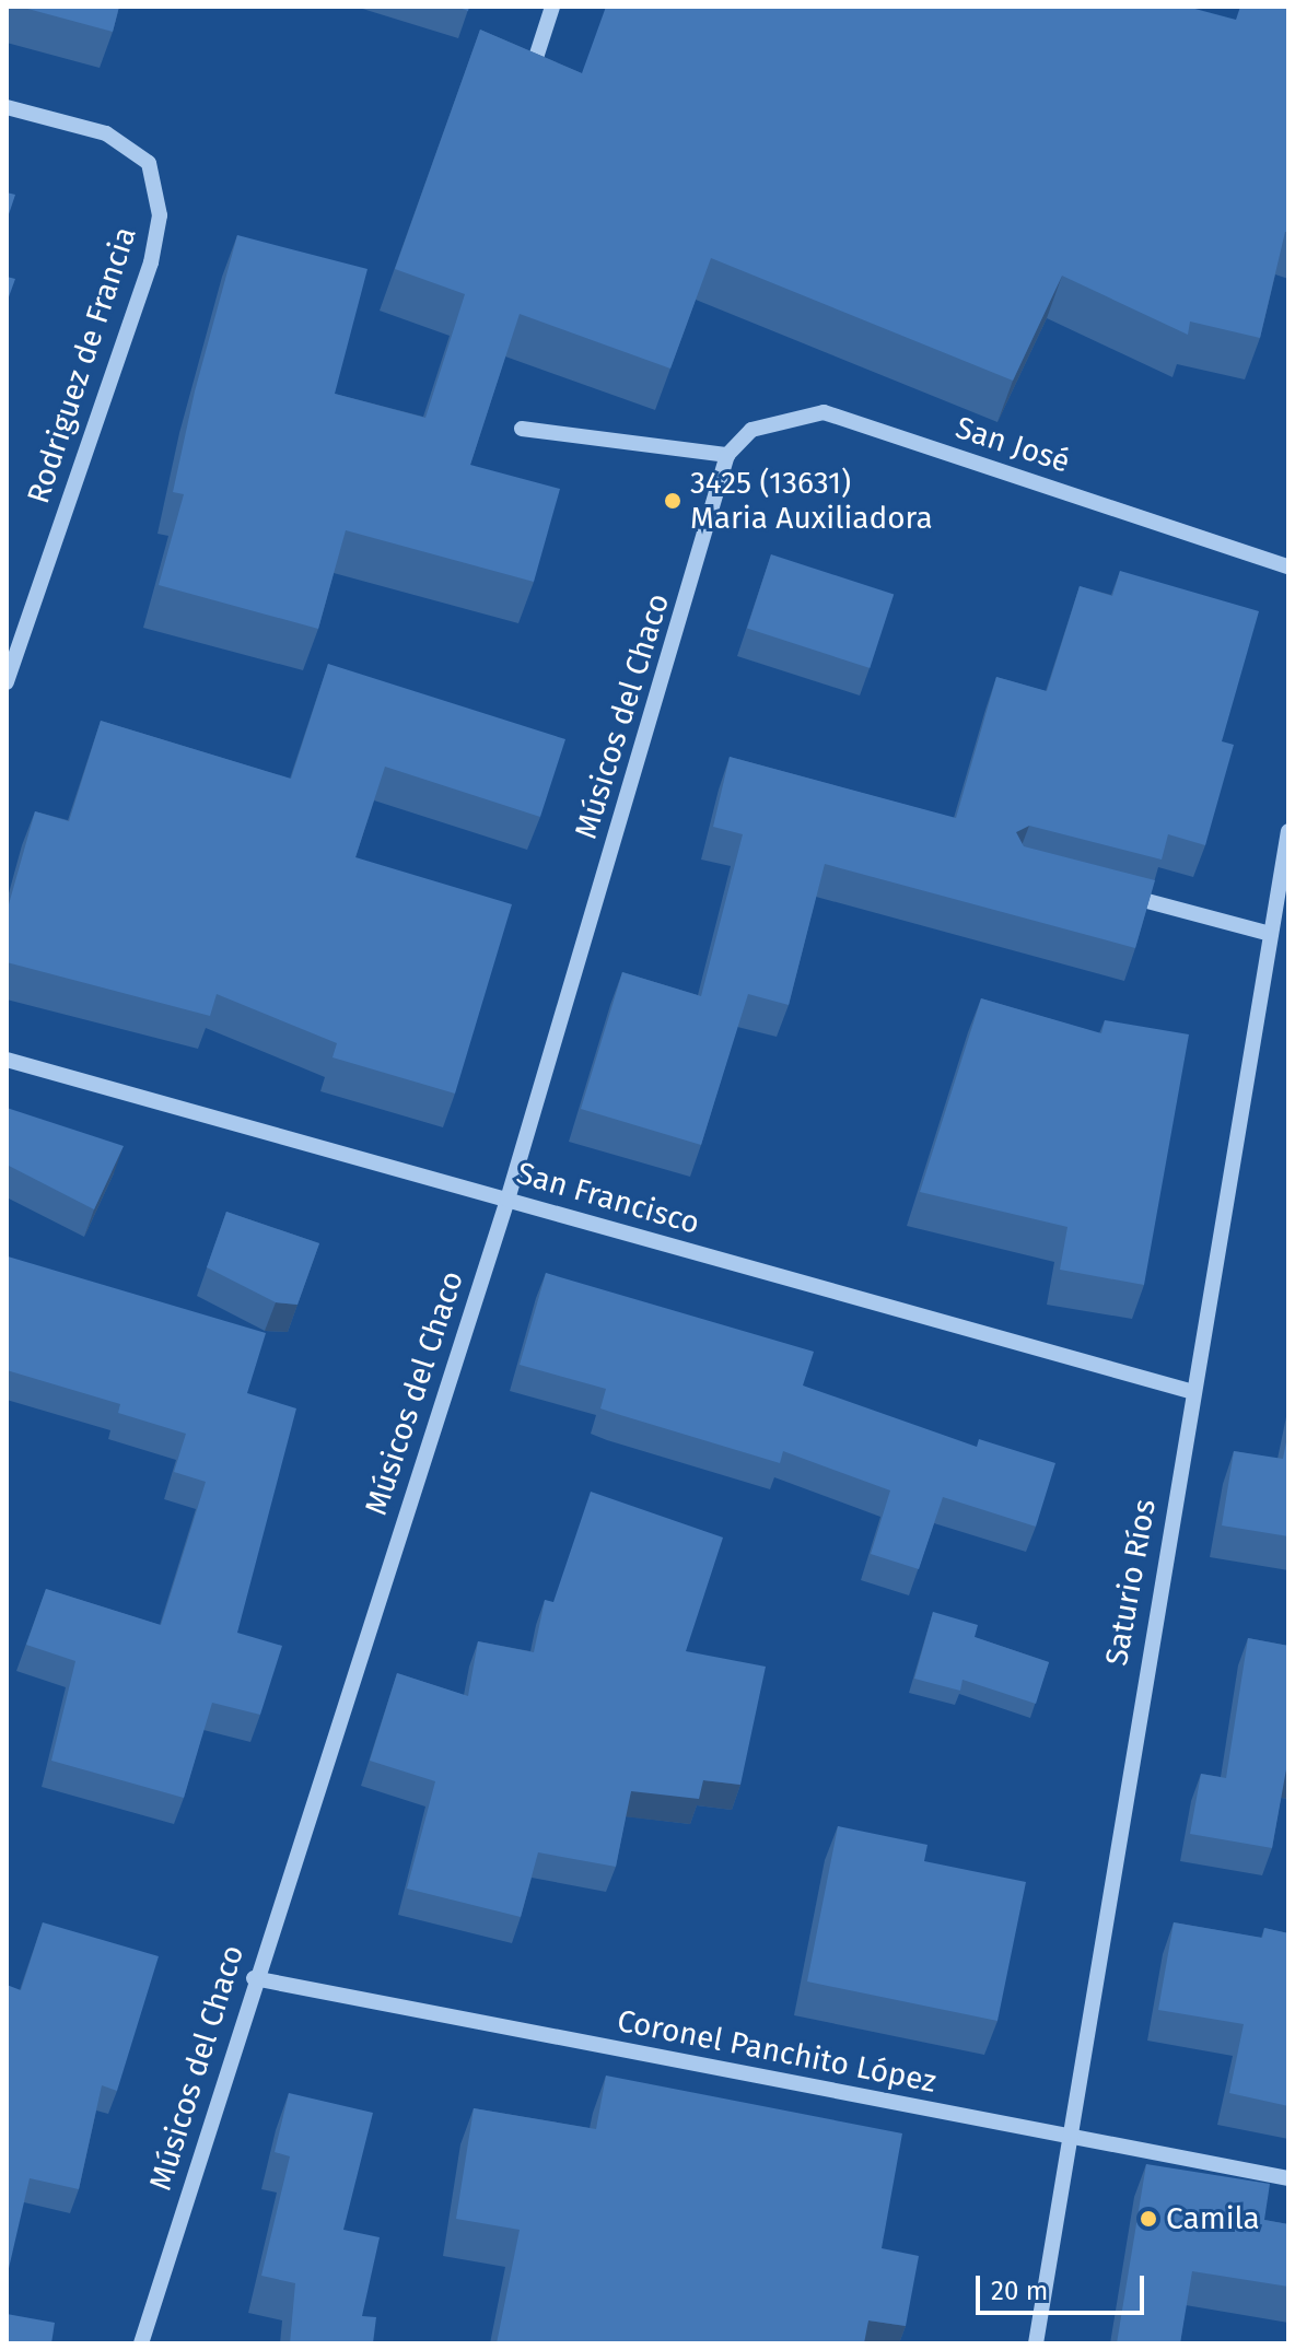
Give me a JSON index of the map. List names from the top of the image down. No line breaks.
{"streets":{"street":["Rodriguez de Francia","San José","Músicos del Chaco","San Francisco","Saturio Ríos","Coronel Panchito López"]},"crossings":[["San José","Músicos del Chaco"],["Músicos del Chaco","San Francisco"],["Músicos del Chaco","Coronel Panchito López"],["San Francisco","Saturio Ríos"],["Saturio Ríos","Coronel Panchito López"]],"places":["3425 (13631) Maria Auxiliadora","Camila"],"scale_bar":"20 m"}
